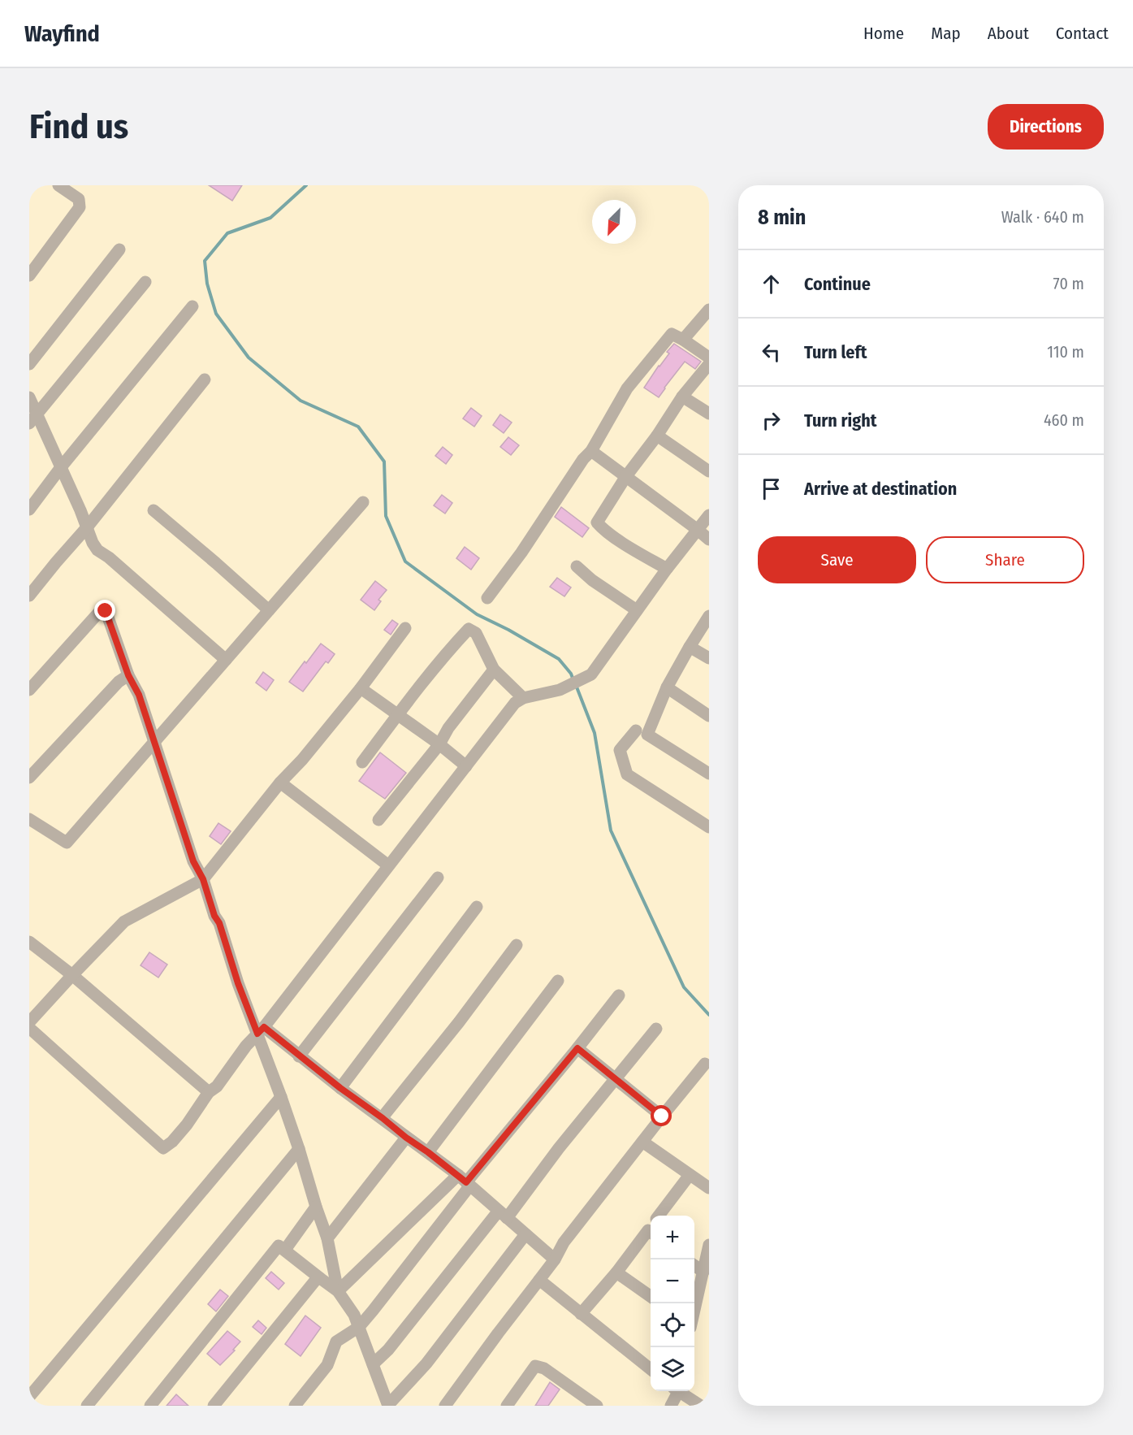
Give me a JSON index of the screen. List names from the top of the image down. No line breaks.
{"north":"bottom left","page":{"header":"Wayfind","nav":["Home","Map","About","Contact"],"buttons":["Directions",["Save","Share"]],"title":"Find us","heading":["8 min","Walk · 640 m"],"list":[["Continue","70 m"],["Turn left","110 m"],["Turn right","460 m"],"Arrive at destination"],"map_buttons":["+","−"]}}
